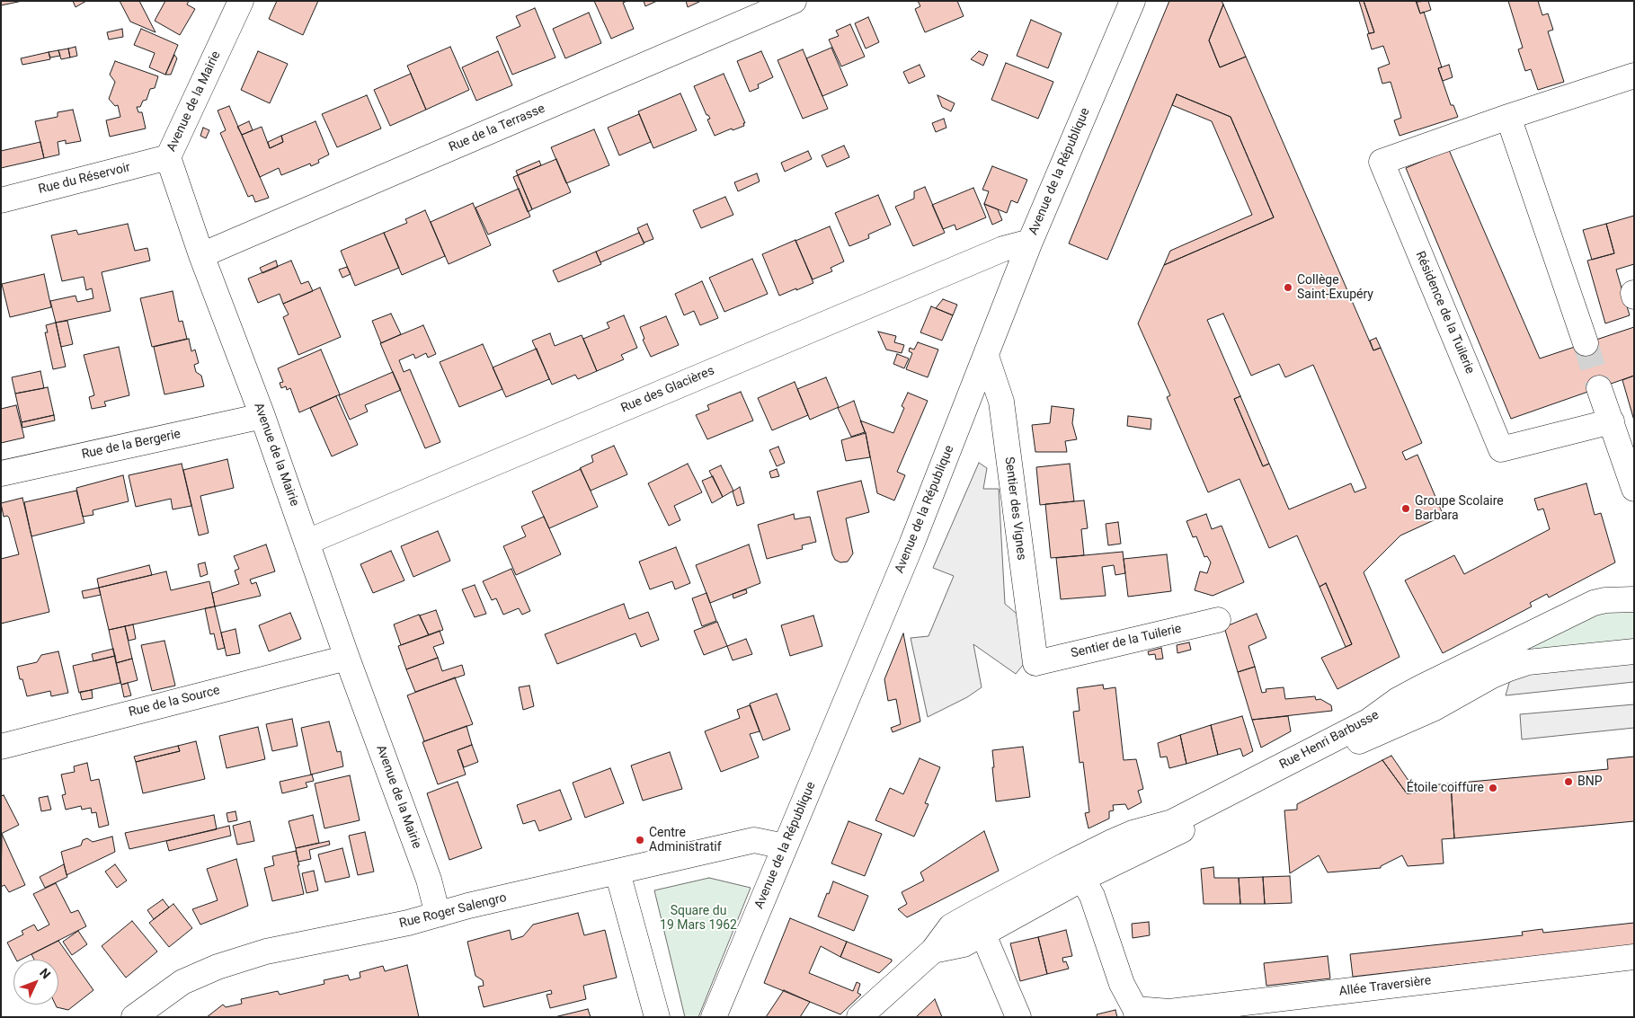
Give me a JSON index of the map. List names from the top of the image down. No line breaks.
{"streets":{"street":["Avenue de la Mairie","Rue de la Terrasse","Avenue de la République","Rue du Réservoir","Résidence de la Tuilerie","Rue des Glacières","Rue de la Bergerie","Sentier des Vignes","Sentier de la Tuilerie","Rue de la Source","Rue Henri Barbusse","Rue Roger Salengro","Allée Traversière"]},"crossings":[["Avenue de la Mairie","Rue de la Terrasse"],["Avenue de la Mairie","Rue du Réservoir"],["Avenue de la Mairie","Rue des Glacières"],["Avenue de la Mairie","Rue de la Bergerie"],["Avenue de la Mairie","Rue de la Source"],["Avenue de la Mairie","Rue Roger Salengro"],["Avenue de la République","Rue des Glacières"],["Avenue de la République","Sentier des Vignes"],["Avenue de la République","Rue Roger Salengro"],["Sentier des Vignes","Sentier de la Tuilerie"]],"parks":["Square du 19 Mars 1962"],"places":["Collège Saint-Exupéry","Groupe Scolaire Barbara","BNP","Étoile coiffure","Centre Administratif"],"north":"top right"}
